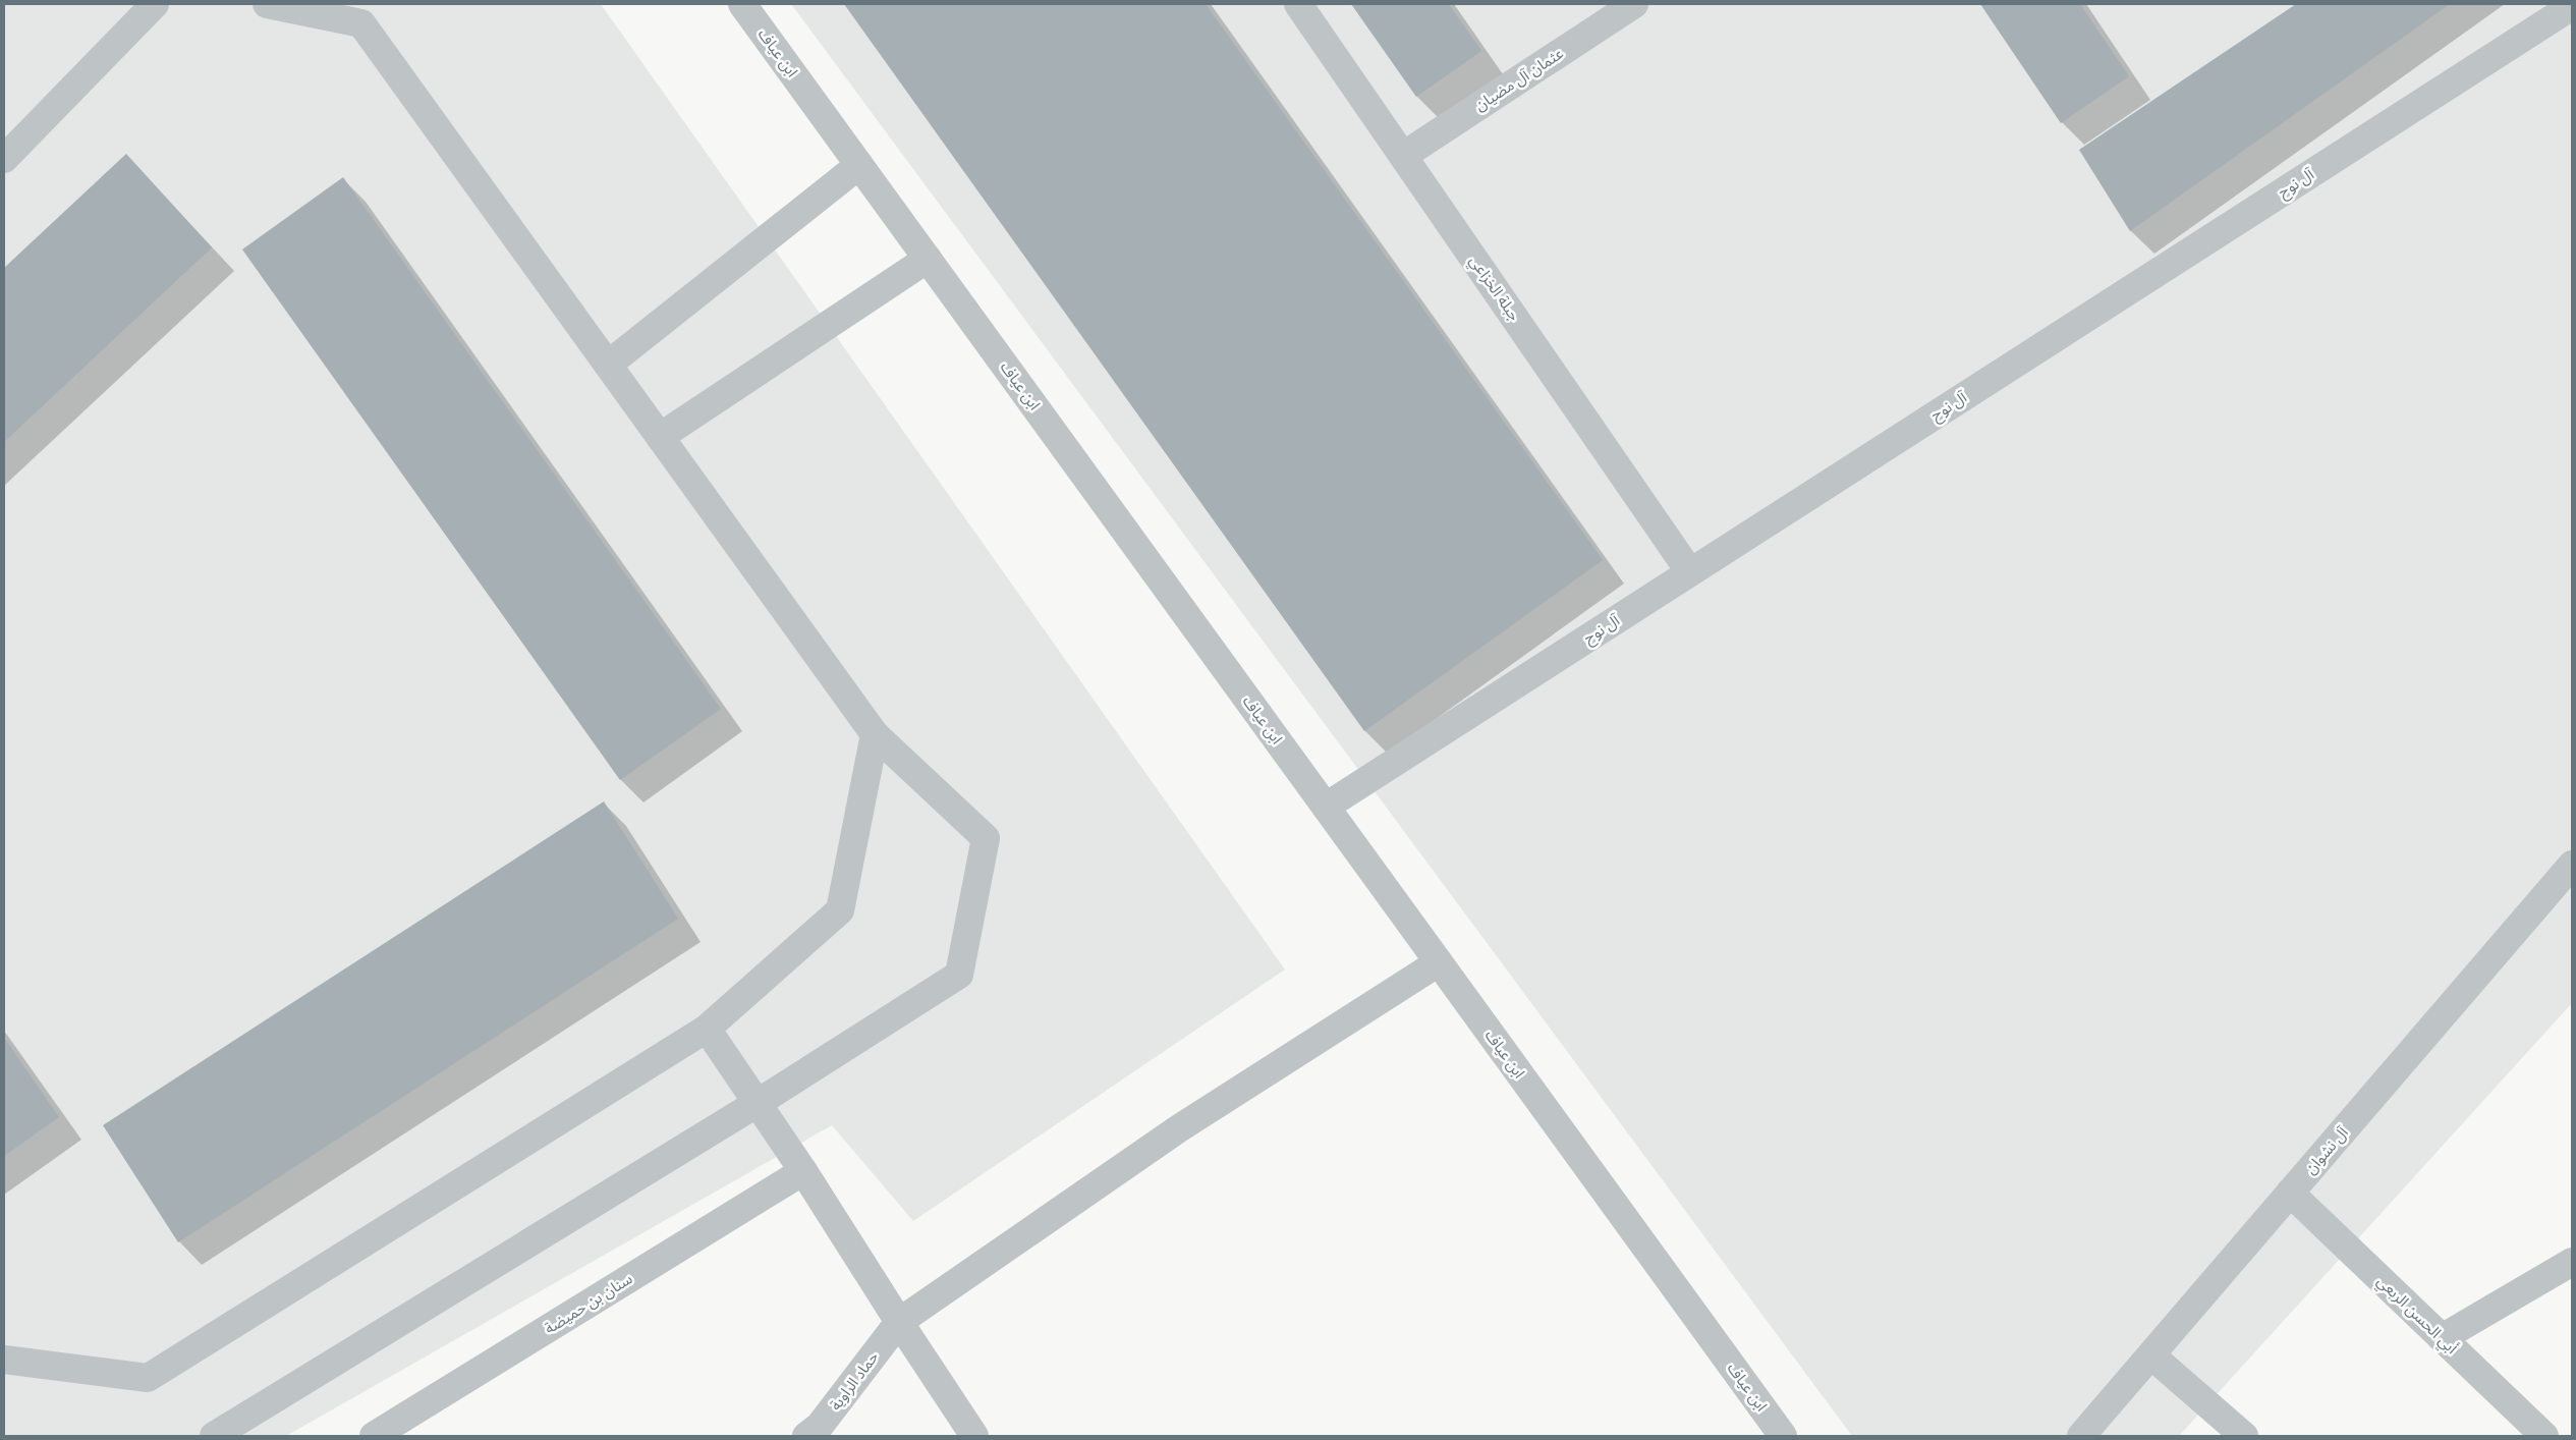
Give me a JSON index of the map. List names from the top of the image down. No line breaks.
{"streets":{"street":["ابن عياف","عثمان آل مضيان","آل نوح","جبلة الخزاعي","آل نشوان","سنان بن حميضة","أبي الحسن الربعي","حماد الراوية"]},"crossings":[["ابن عياف","آل نوح"],["ابن عياف","حماد الراوية"],["عثمان آل مضيان","جبلة الخزاعي"],["آل نوح","جبلة الخزاعي"],["آل نشوان","أبي الحسن الربعي"]]}
